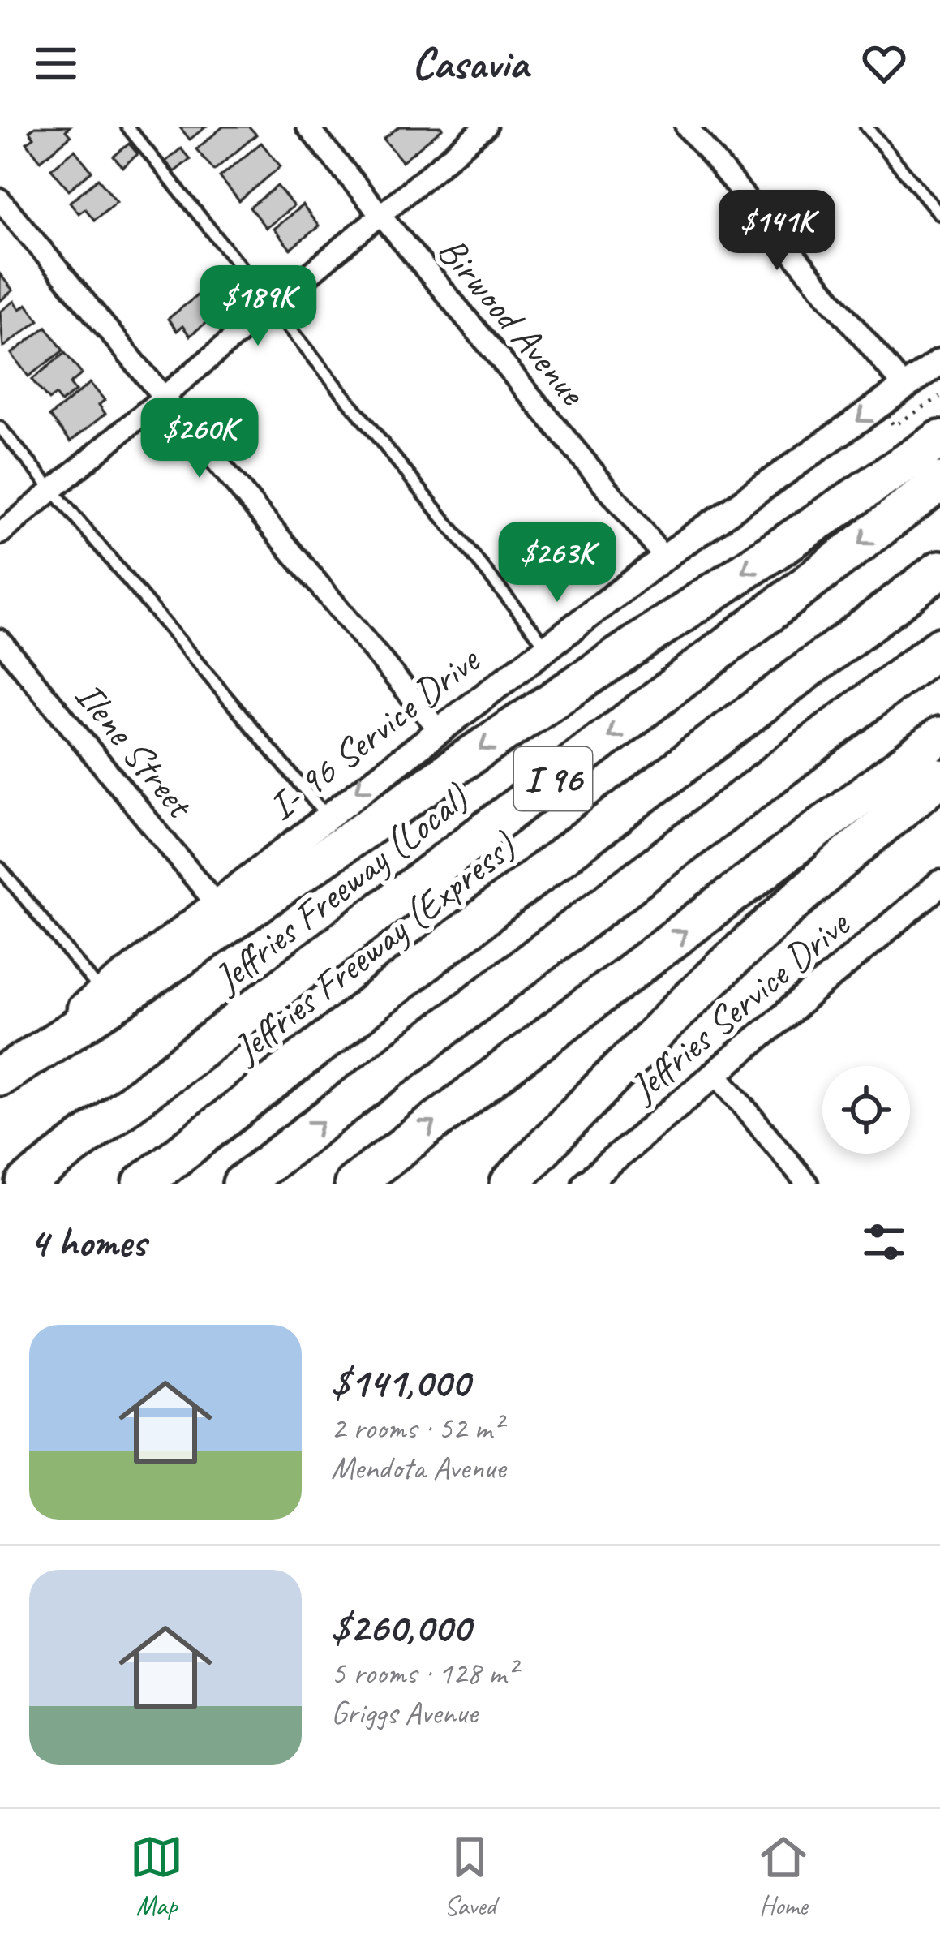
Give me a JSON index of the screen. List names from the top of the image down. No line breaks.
{"streets":{"highway":["I 96","Jeffries Freeway (Local)","Jeffries Freeway (Express)"],"street":["Birwood Avenue","I- 96 Service Drive","Ilene Street","Jeffries Service Drive"]},"crossings":[["Birwood Avenue","I- 96 Service Drive"],["I- 96 Service Drive","Ilene Street"]],"one_way":["I- 96 Service Drive"],"page":{"header":"Casavia","price":["$141K","$189K","$260K","$263K"],"heading":"4 homes","list":[{"name":"$141,000","note":"2 rooms · 52 m² · Mendota Avenue"},{"name":"$260,000","note":"5 rooms · 128 m² · Griggs Avenue"}],"tabs":["Map","Saved","Home"]}}
